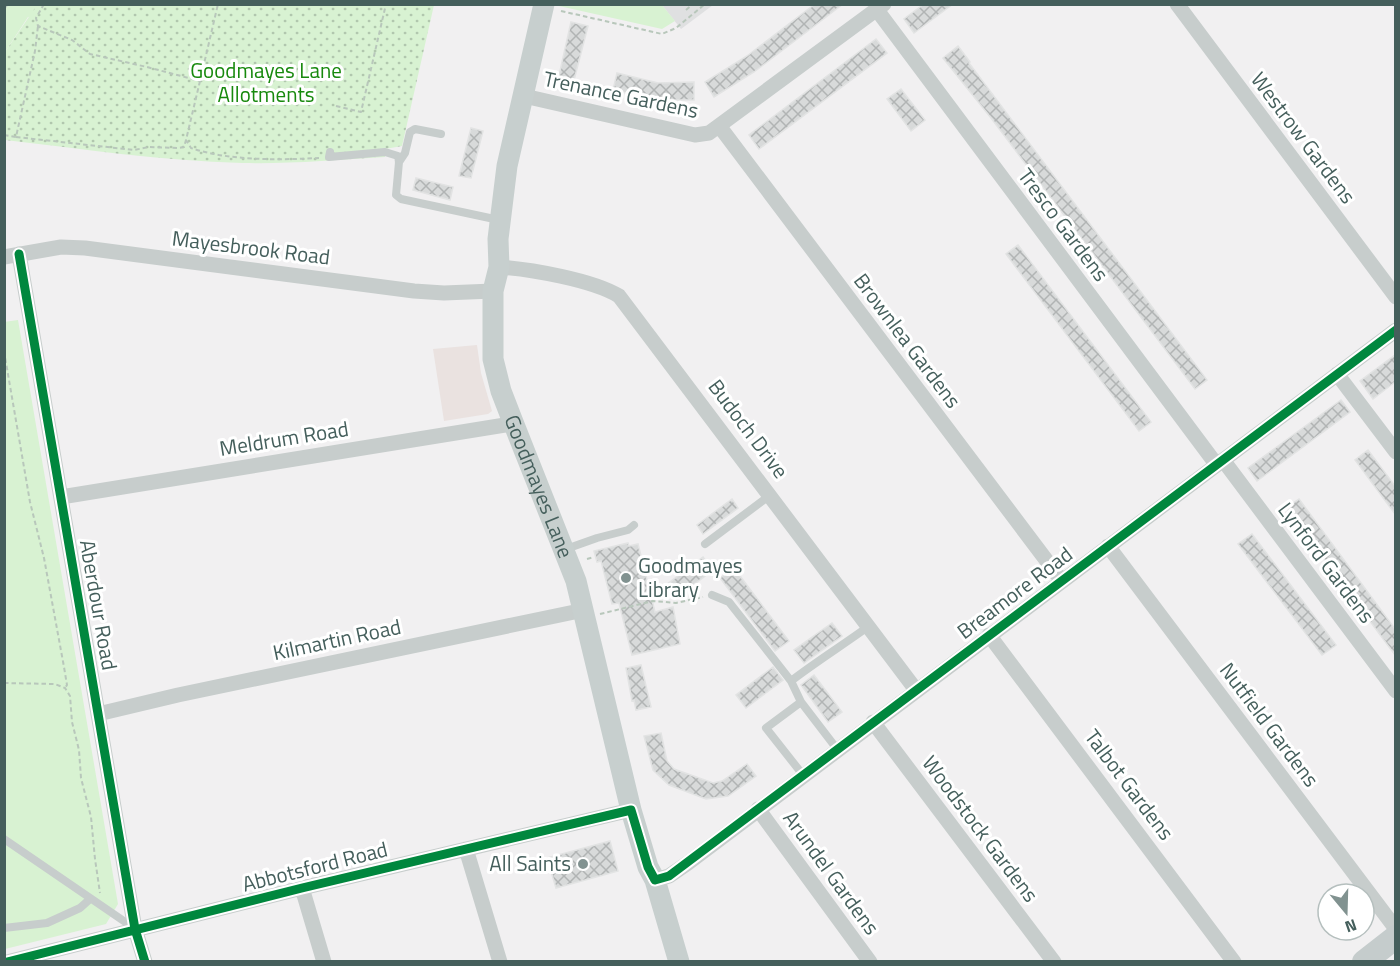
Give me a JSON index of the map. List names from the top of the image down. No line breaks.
{"streets":{"main road":["Goodmayes Lane"],"street":["Trenance Gardens","Westrow Gardens","Tresco Gardens","Mayesbrook Road","Brownlea Gardens","Budoch Drive","Meldrum Road","Lynford Gardens","Breamore Road","Aberdour Road","Kilmartin Road","Nutfield Gardens","Talbot Gardens","Woodstock Gardens","Abbotsford Road","Arundel Gardens"]},"crossings":[["Trenance Gardens","Tresco Gardens"],["Trenance Gardens","Brownlea Gardens"],["Trenance Gardens","Goodmayes Lane"],["Tresco Gardens","Lynford Gardens"],["Tresco Gardens","Breamore Road"],["Mayesbrook Road","Goodmayes Lane"],["Mayesbrook Road","Aberdour Road"],["Brownlea Gardens","Breamore Road"],["Budoch Drive","Goodmayes Lane"],["Budoch Drive","Breamore Road"],["Meldrum Road","Goodmayes Lane"],["Meldrum Road","Aberdour Road"],["Goodmayes Lane","Breamore Road"],["Goodmayes Lane","Kilmartin Road"],["Goodmayes Lane","Abbotsford Road"],["Lynford Gardens","Breamore Road"],["Breamore Road","Nutfield Gardens"],["Breamore Road","Talbot Gardens"],["Breamore Road","Woodstock Gardens"],["Breamore Road","Arundel Gardens"],["Aberdour Road","Kilmartin Road"],["Aberdour Road","Abbotsford Road"]],"parks":["Goodmayes Lane Allotments"],"places":["Goodmayes Library","All Saints"],"north":"bottom"}
